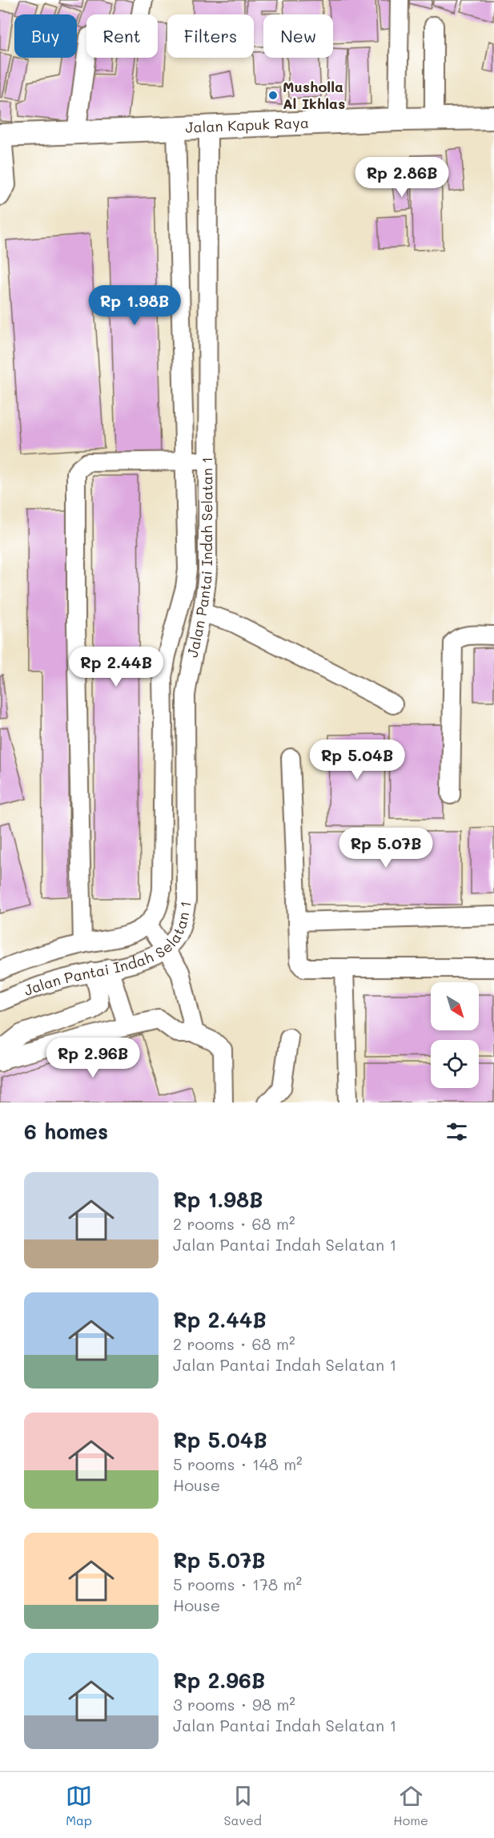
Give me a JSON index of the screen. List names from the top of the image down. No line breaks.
{"streets":{"main road":["Jalan Kapuk Raya"],"street":["Jalan Pantai Indah Selatan 1"]},"crossings":[["Jalan Kapuk Raya","Jalan Pantai Indah Selatan 1"]],"places":["Musholla Al Ikhlas"],"north":"bottom right","page":{"chip":["Buy","Rent","Filters","New"],"price":["Rp 2.86B","Rp 1.98B","Rp 2.44B","Rp 5.04B","Rp 5.07B","Rp 2.96B"],"heading":"6 homes","list":[{"name":"Rp 1.98B","note":"2 rooms · 68 m² · Jalan Pantai Indah Selatan 1"},{"name":"Rp 2.44B","note":"2 rooms · 68 m² · Jalan Pantai Indah Selatan 1"},{"name":"Rp 5.04B","note":"5 rooms · 148 m² · House"},{"name":"Rp 5.07B","note":"5 rooms · 178 m² · House"},{"name":"Rp 2.96B","note":"3 rooms · 98 m² · Jalan Pantai Indah Selatan 1"}],"tabs":["Map","Saved","Home"]}}
